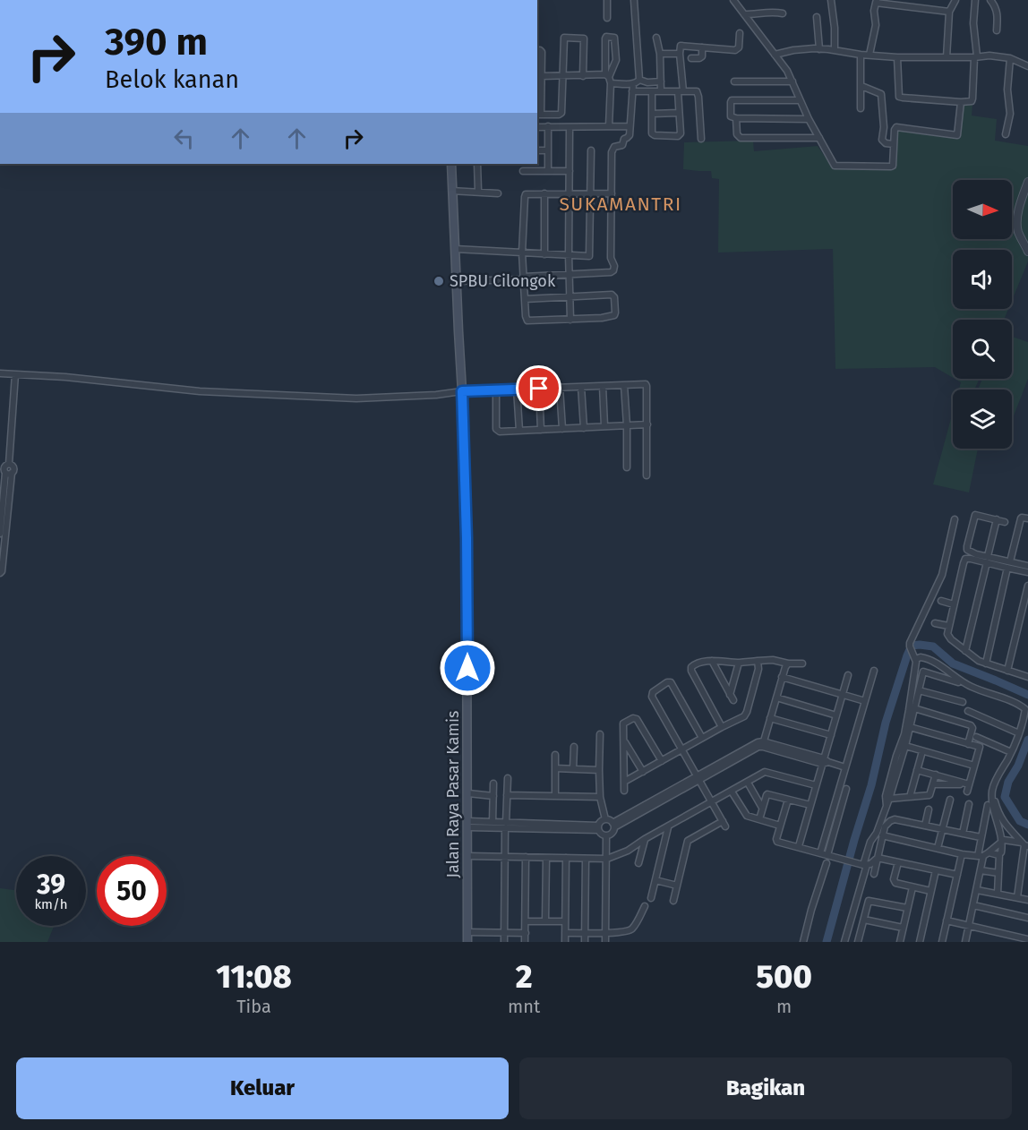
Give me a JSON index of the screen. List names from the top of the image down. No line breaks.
{"streets":{"main road":["Jalan Raya Pasar Kamis"]},"districts":["SUKAMANTRI"],"places":["SPBU Cilongok"],"north":"right","page":{"turn":["390 m","Belok kanan"],"speed":"39 km/h","limit":"50","eta":["11:08","Tiba","2","mnt","500","m"],"buttons":["Keluar","Bagikan"]}}
